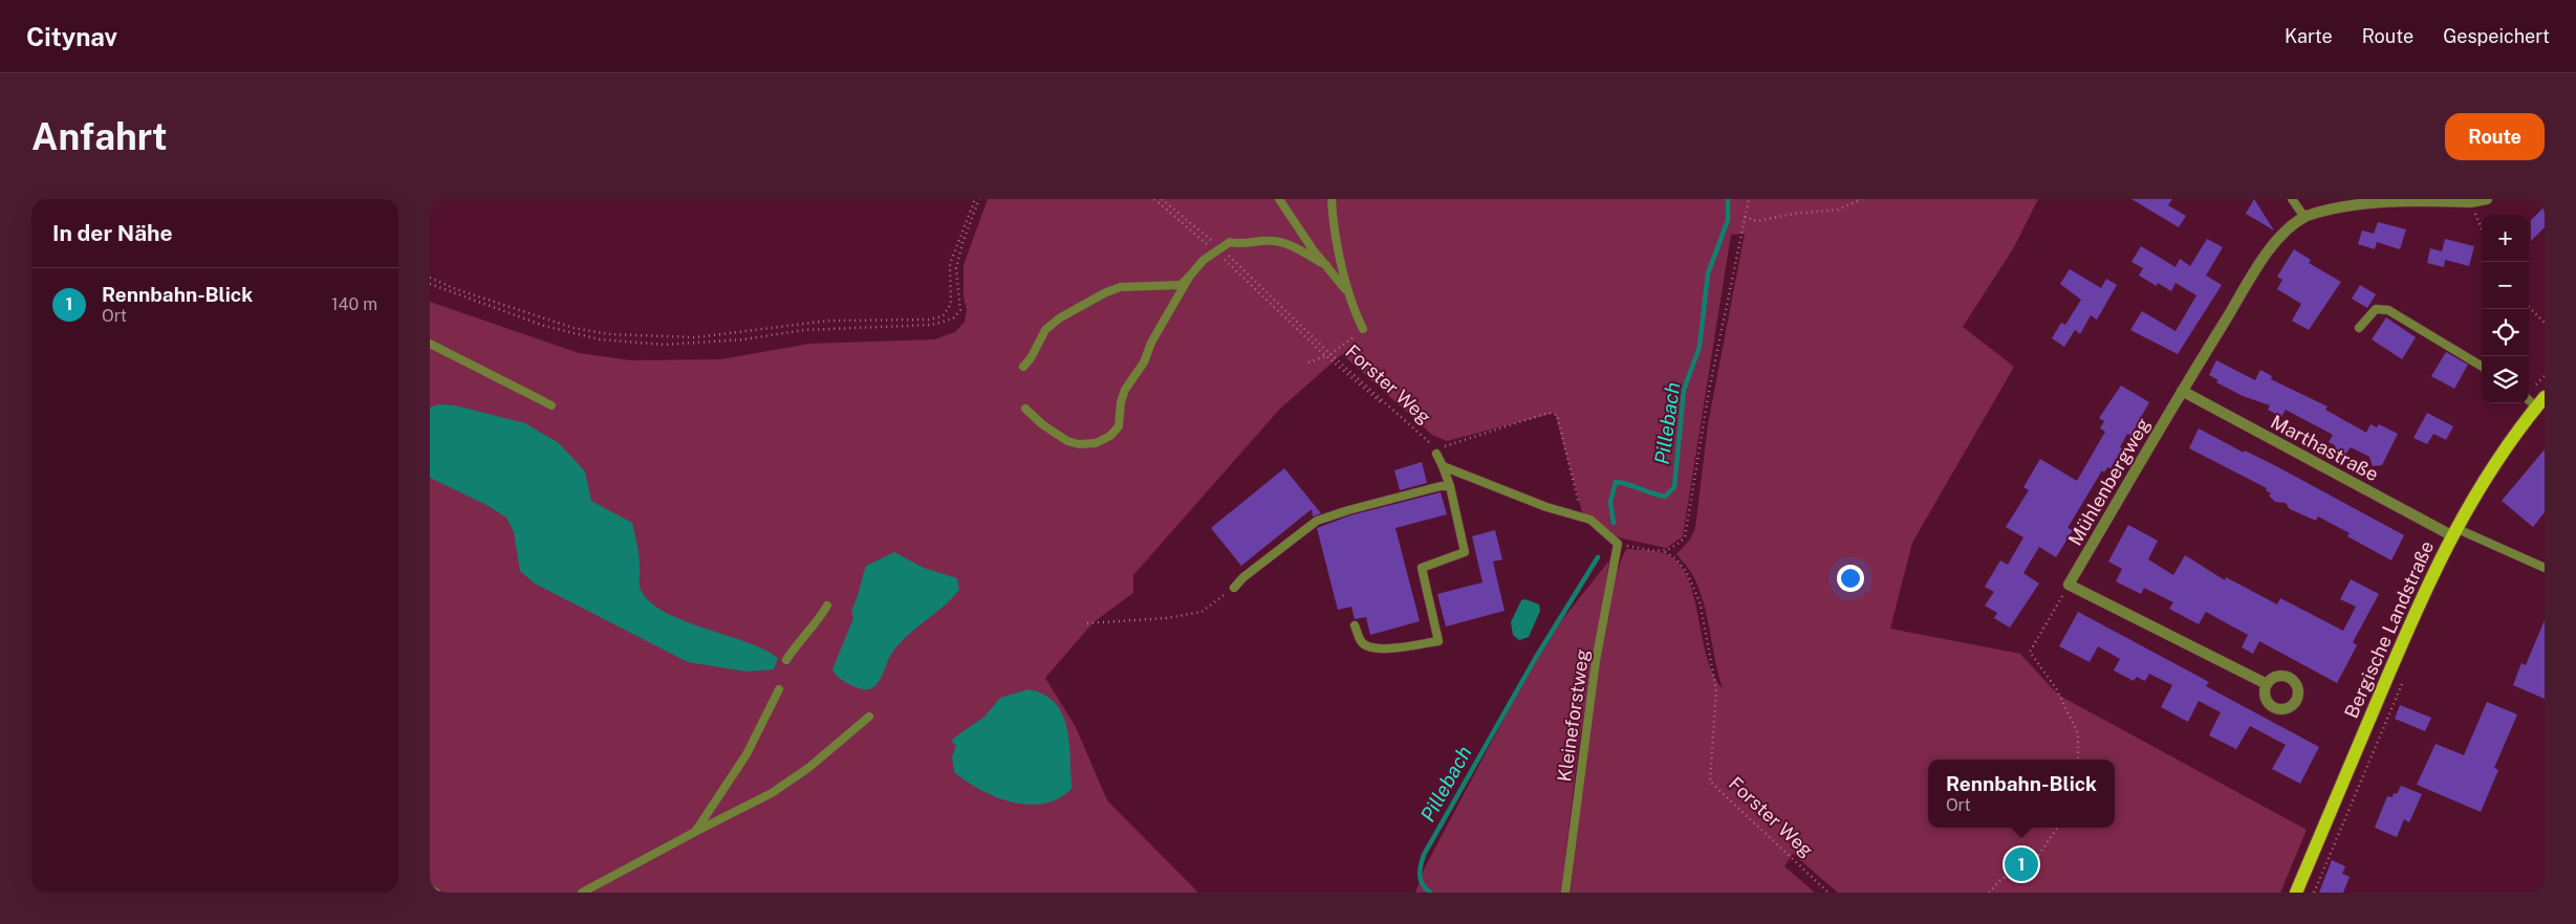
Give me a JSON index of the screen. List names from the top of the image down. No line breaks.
{"streets":{"main road":["Bergische Landstraße"],"street":["Marthastraße","Mühlenbergweg"],"lane":["Kleineforstweg"],"path":["Forster Weg"]},"crossings":[["Marthastraße","Mühlenbergweg"],["Marthastraße","Bergische Landstraße"]],"water":["Pillebach"],"page":{"header":"Citynav","nav":["Karte","Route","Gespeichert"],"buttons":"Route","title":"Anfahrt","heading":"In der Nähe","map_buttons":["+","−"],"list":[{"mark":"1","name":"Rennbahn-Blick","note":"Ort","value":"140 m"}],"popup":["Rennbahn-Blick","Ort"],"pins":"1"}}
